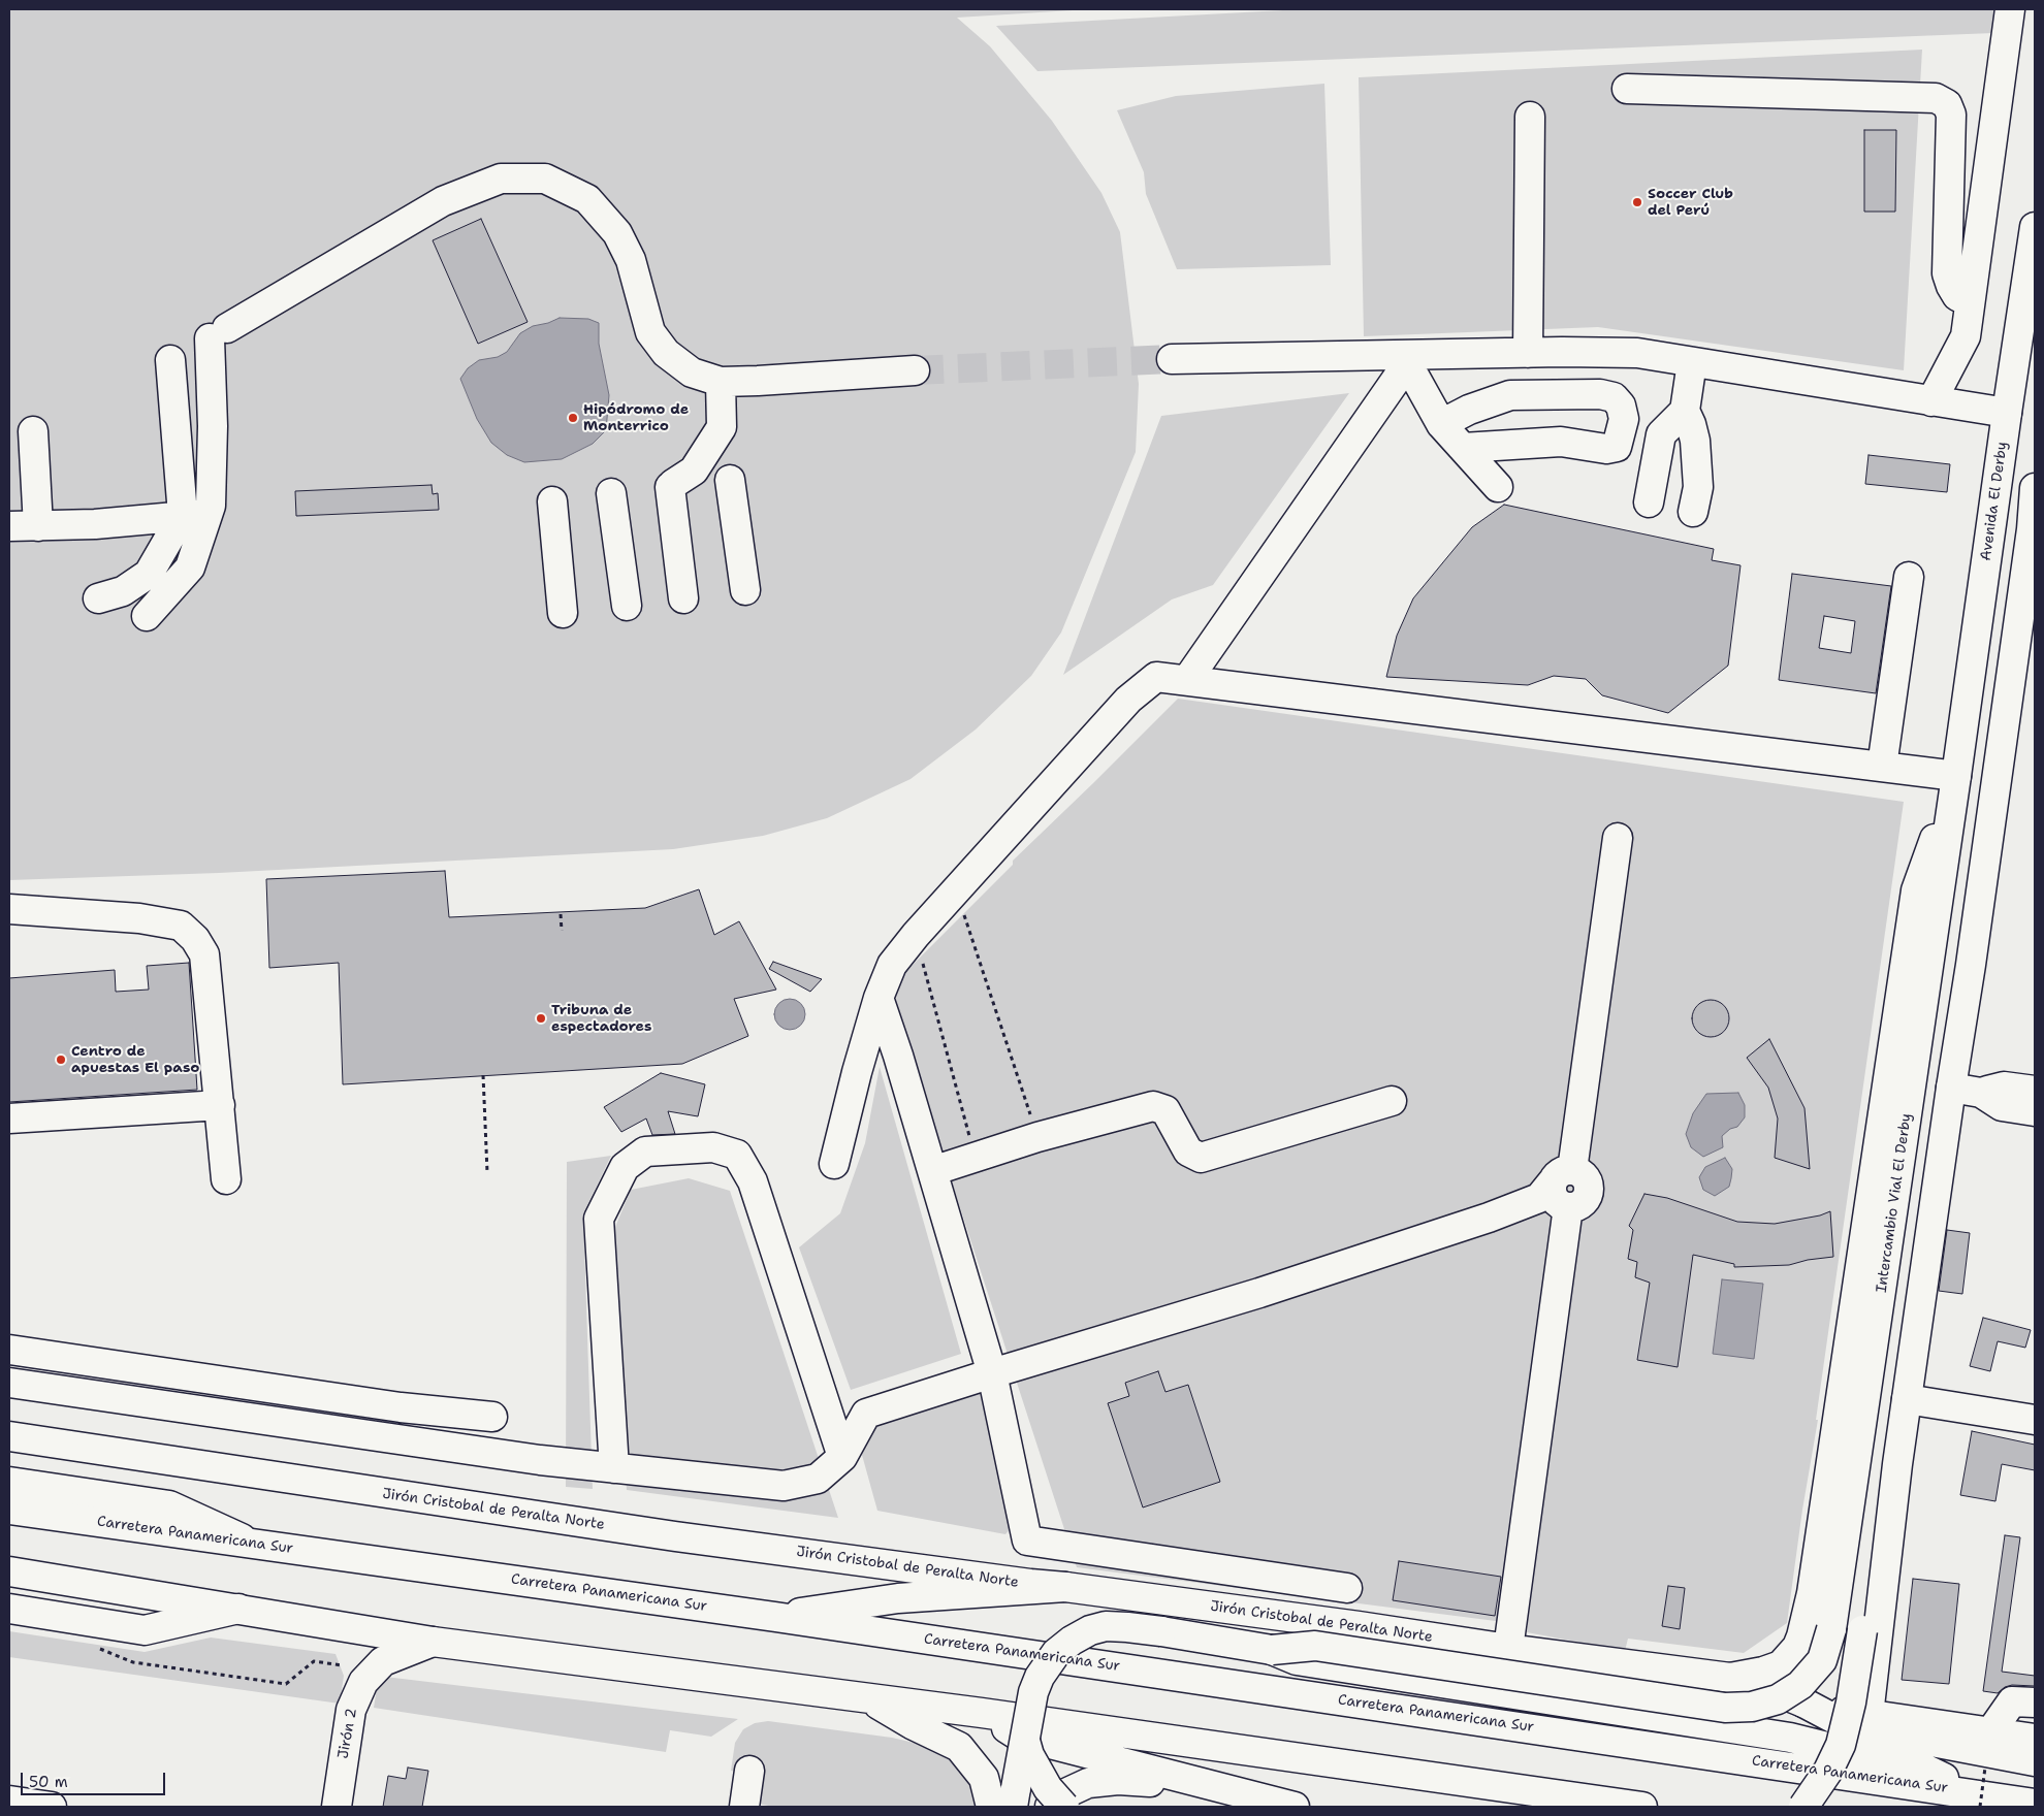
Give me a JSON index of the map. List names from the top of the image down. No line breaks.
{"streets":{"main road":["Avenida El Derby","Intercambio Vial El Derby","Jirón Cristobal de Peralta Norte","Carretera Panamericana Sur","Jirón 2"]},"crossings":[["Avenida El Derby","Intercambio Vial El Derby"]],"places":["Soccer Club del Perú","Hipódromo de Monterrico","Tribuna de espectadores","Centro de apuestas El paso"],"scale_bar":"50 m"}
